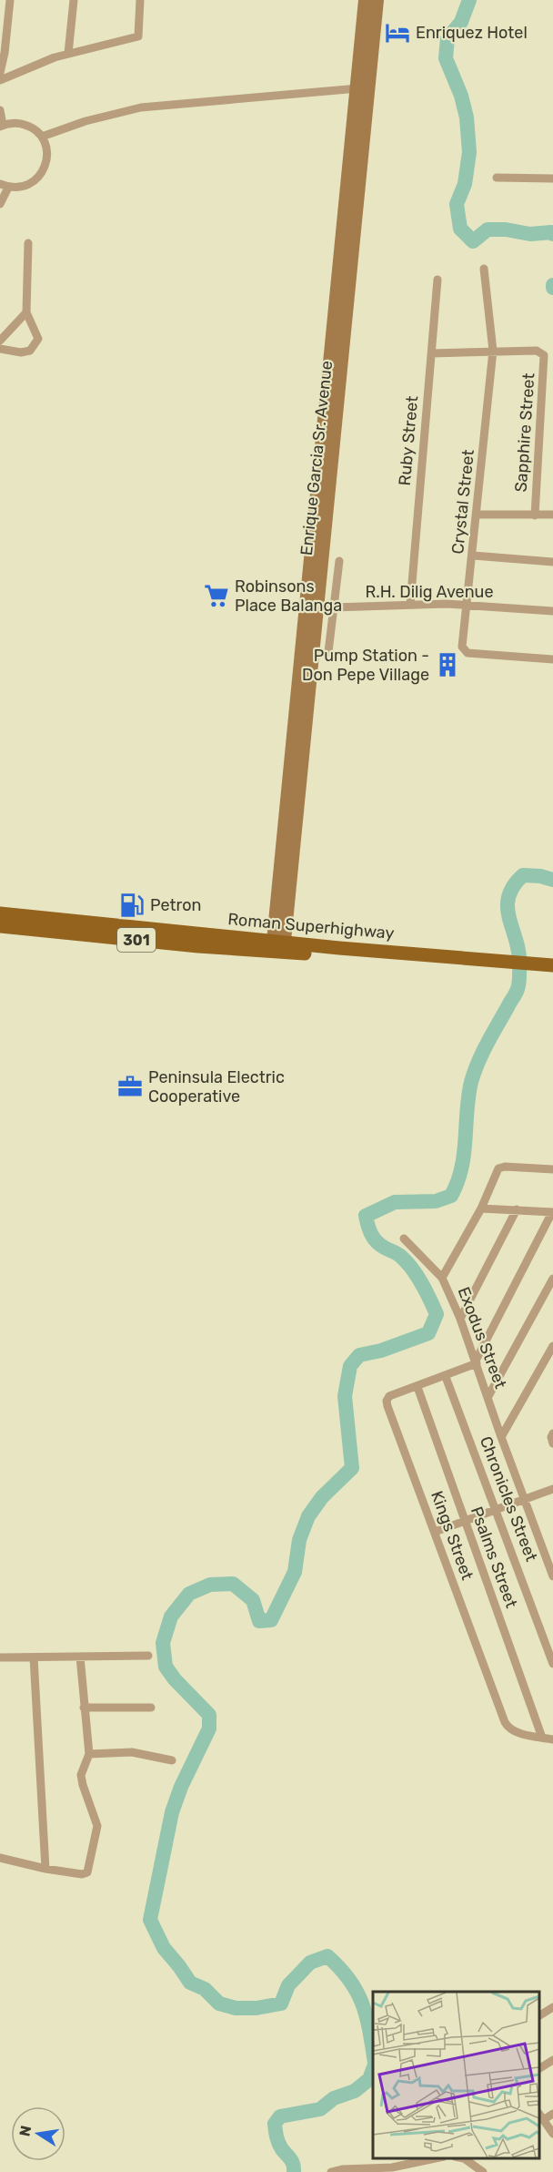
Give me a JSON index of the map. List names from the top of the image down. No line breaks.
{"streets":{"main road":["Enrique Garcia Sr. Avenue","Roman Superhighway","301"],"street":["Sapphire Street","Ruby Street","Crystal Street","R.H. Dilig Avenue","Exodus Street","Chronicles Street","Kings Street","Psalms Street"]},"crossings":[["Sapphire Street","Crystal Street"],["Ruby Street","R.H. Dilig Avenue"],["Enrique Garcia Sr. Avenue","R.H. Dilig Avenue"],["Enrique Garcia Sr. Avenue","Roman Superhighway"],["Crystal Street","R.H. Dilig Avenue"],["Exodus Street","Kings Street"],["Chronicles Street","Kings Street"],["Kings Street","Psalms Street"]],"places":{"hotel":["Enriquez Hotel"],"supermarket":["Robinsons Place Balanga"],"building":["Pump Station - Don Pepe Village"],"fuel station":["Petron"],"office":["Peninsula Electric Cooperative"]},"north":"left"}
